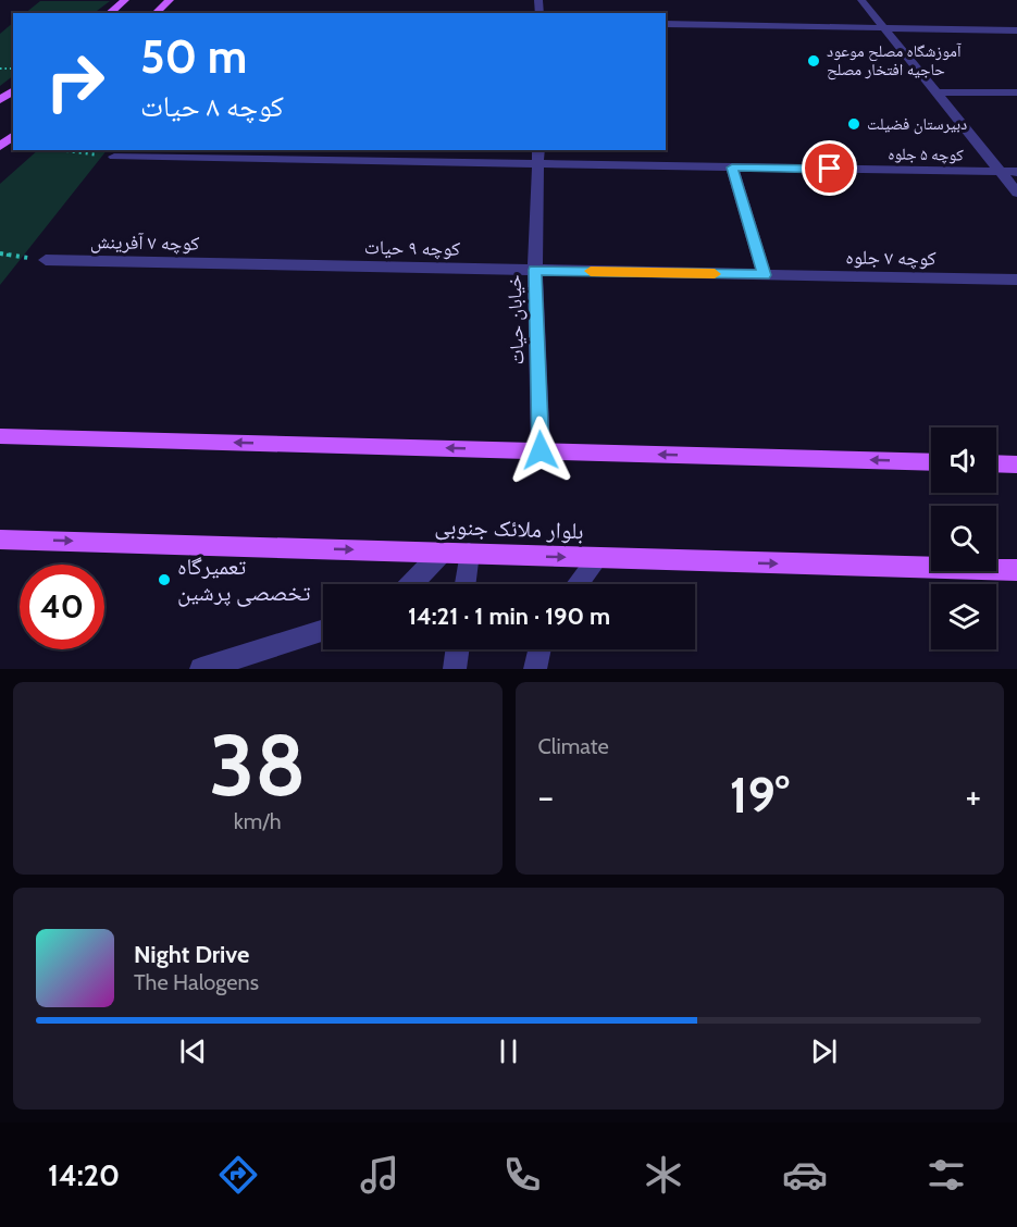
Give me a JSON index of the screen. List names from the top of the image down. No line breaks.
{"streets":{"main road":["بلوار ملائک جنوبی"],"street":["کوچه ۵ جلوه","کوچه ۷ آفرینش","کوچه ۹ حیات","کوچه ۷ جلوه","خیابان حیات"]},"crossings":[["کوچه ۵ جلوه","خیابان حیات"],["کوچه ۷ آفرینش","کوچه ۹ حیات"],["کوچه ۹ حیات","کوچه ۷ جلوه"],["کوچه ۹ حیات","خیابان حیات"]],"places":["آموزشگاه مصلح موعود حاجیه افتخار مصلح","دبیرستان فضیلت","تعمیرگاه تخصصی پرشین"],"page":{"turn":["50 m","کوچه ۸ حیات"],"limit":"40","trip":"14:21 · 1 min · 190 m","tile":[["38","km/h"],"Climate"],"heat":["−","19°","+"],"song":["Night Drive","The Halogens"],"tabs":"14:20"}}
